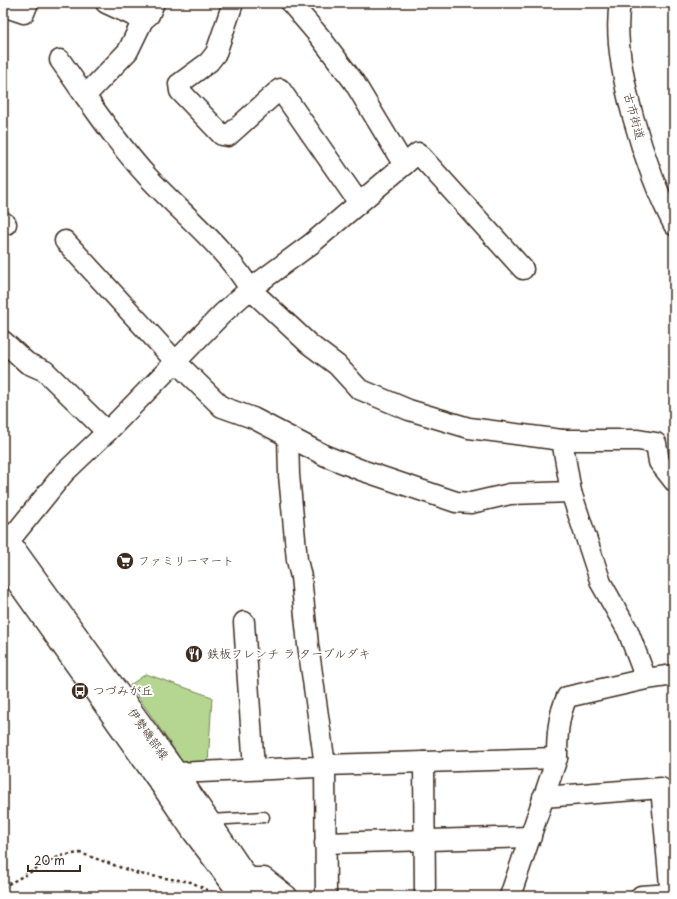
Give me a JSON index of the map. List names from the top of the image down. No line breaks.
{"streets":{"main road":["伊勢磯部線"],"street":["古市街道"]},"places":{"supermarket":["ファミリーマート"],"restaurant":["鉄板フレンチ ラ ターブルダキ"],"bus stop":["つづみが丘"]},"scale_bar":"20 m"}
